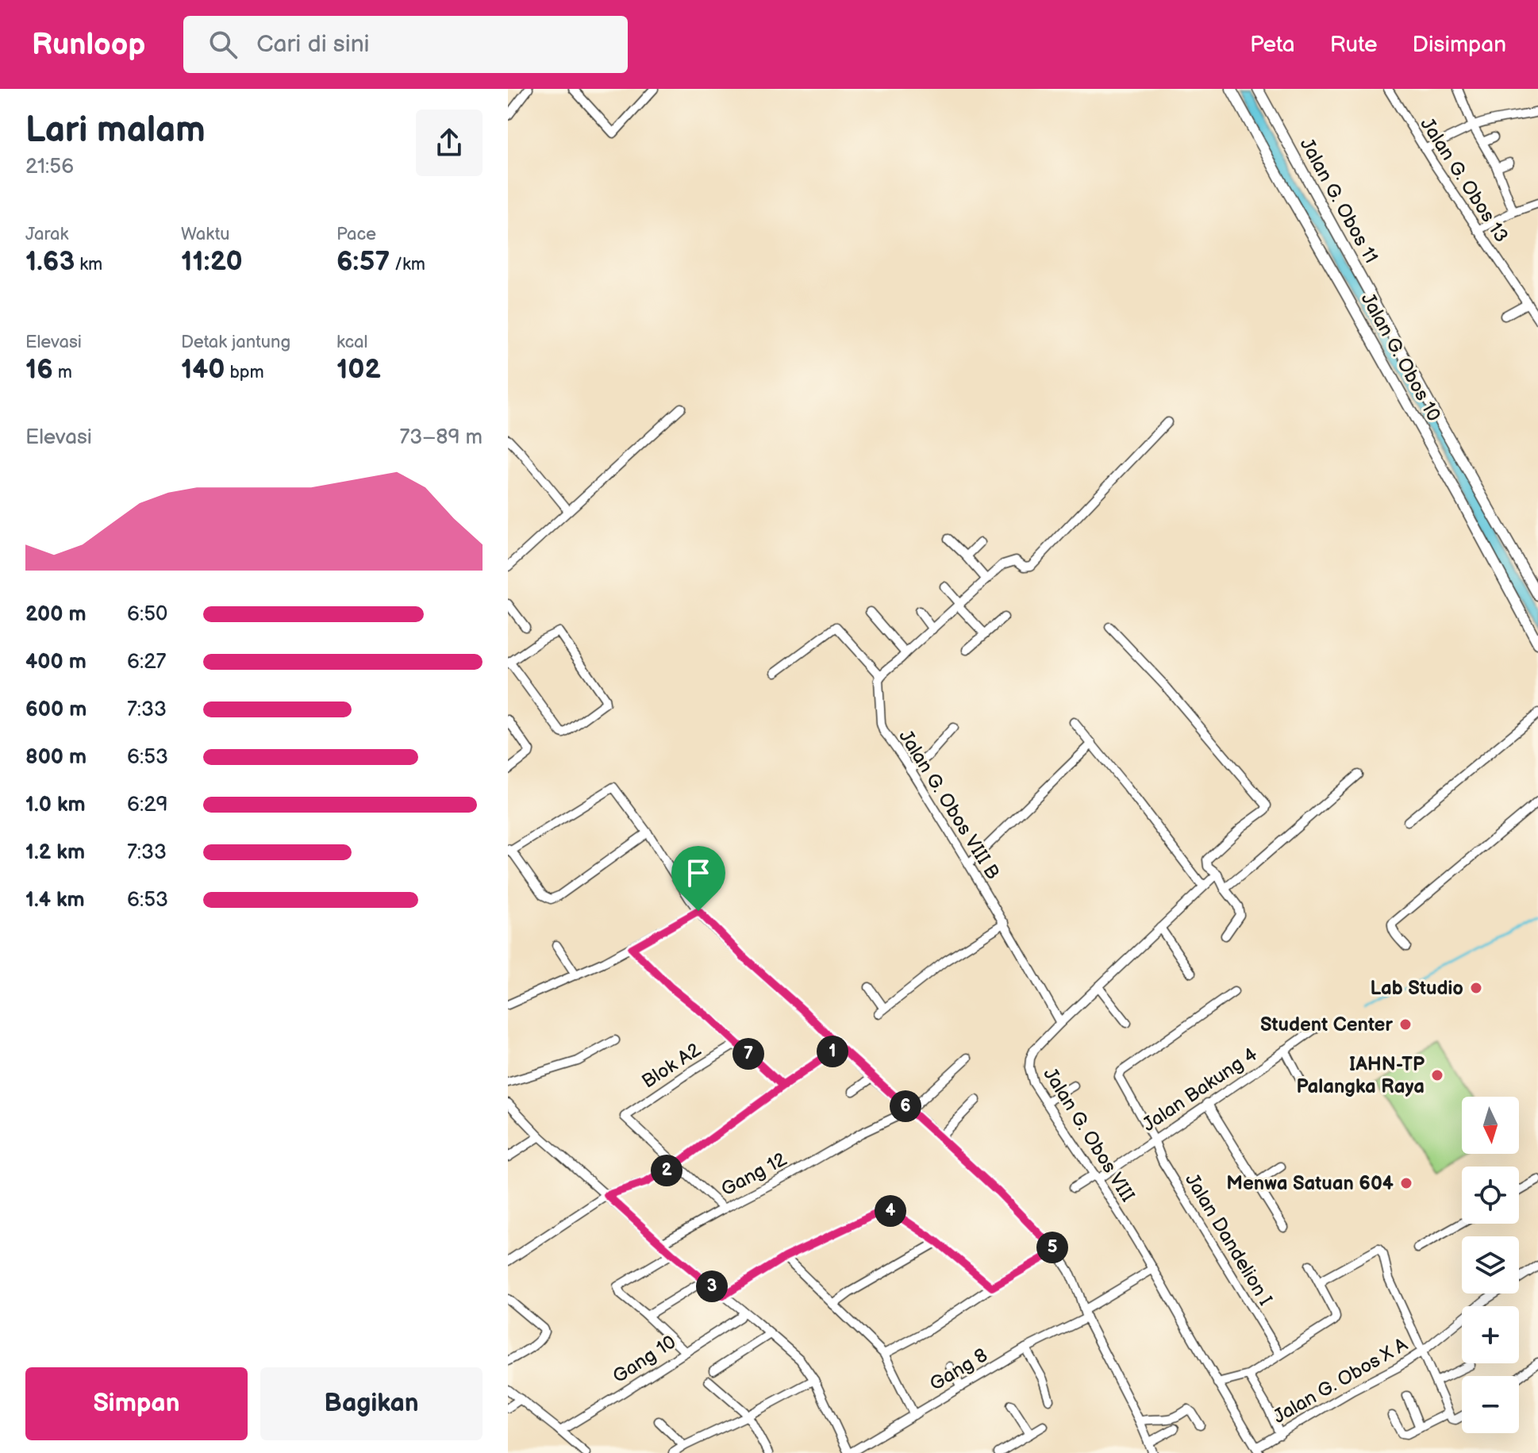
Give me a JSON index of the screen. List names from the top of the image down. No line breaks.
{"streets":{"street":["Jalan G. Obos 13","Jalan G. Obos 11","Jalan G. Obos 10","Jalan G. Obos VIII B","Blok A2","Jalan Bakung 4","Jalan G. Obos VIII","Gang 12","Jalan Dandelion I","Gang 10","Gang 8","Jalan G. Obos X A"]},"crossings":[["Jalan G. Obos VIII B","Jalan G. Obos VIII"],["Jalan Bakung 4","Jalan G. Obos VIII"],["Jalan Bakung 4","Jalan Dandelion I"],["Jalan G. Obos VIII","Gang 8"],["Jalan G. Obos VIII","Jalan G. Obos X A"]],"places":["Lab Studio","Student Center","IAHN-TP Palangka Raya","Menwa Satuan 604"],"north":"bottom","page":{"header":"Runloop","search":"Cari di sini","nav":["Peta","Rute","Disimpan"],"heading":["Lari malam","21:56"],"stats":[["Jarak","1.63 km"],["Waktu","11:20"],["Pace","6:57 /km"],["Elevasi","16 m"],["Detak jantung","140 bpm"],["kcal","102"]],"chart":["Elevasi","73–89 m"],"list":[{"name":"200 m","note":"6:50"},{"name":"400 m","note":"6:27"},{"name":"600 m","note":"7:33"},{"name":"800 m","note":"6:53"},{"name":"1.0 km","note":"6:29"},{"name":"1.2 km","note":"7:33"},{"name":"1.4 km","note":"6:53"}],"pins":["1","7","6","2","4","5","3"],"map_buttons":["+","−"],"buttons":["Simpan","Bagikan"]}}
